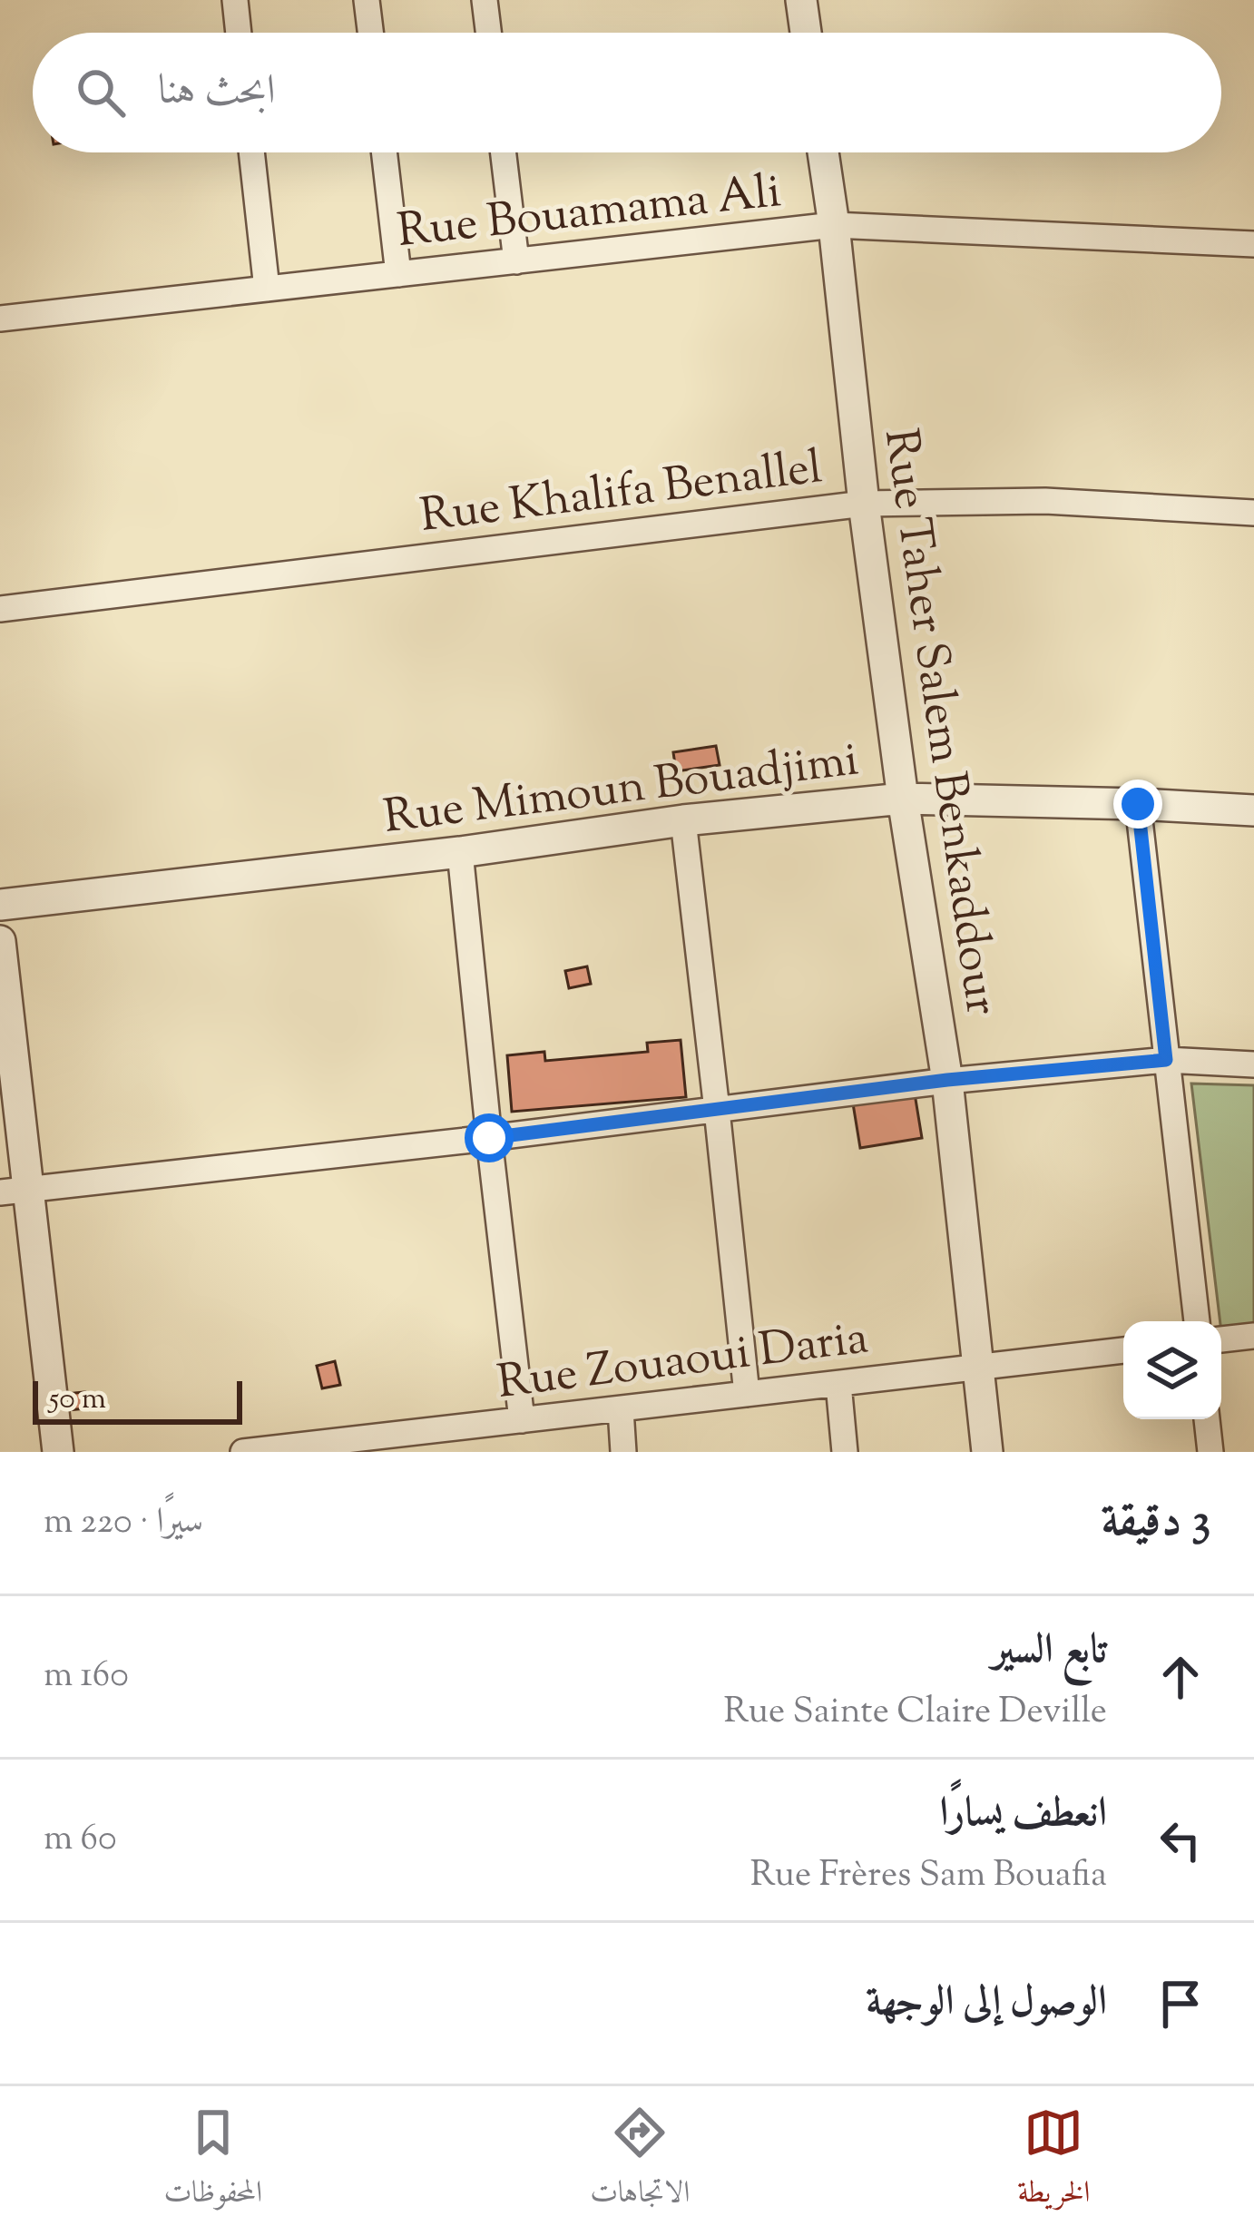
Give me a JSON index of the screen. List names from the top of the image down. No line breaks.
{"streets":{"street":["Rue Bouamama Ali","Rue Khalifa Benallel","Rue Taher Salem Benkaddour","Rue Mimoun Bouadjimi","Rue Zouaoui Daria"]},"crossings":[["Rue Bouamama Ali","Rue Taher Salem Benkaddour"],["Rue Khalifa Benallel","Rue Taher Salem Benkaddour"],["Rue Taher Salem Benkaddour","Rue Mimoun Bouadjimi"],["Rue Taher Salem Benkaddour","Rue Zouaoui Daria"]],"scale_bar":"50 m","page":{"search":"ابحث هنا","scale":"50 m","heading":["3 دقيقة","سيرًا · 220 m"],"list":[["تابع السير","Rue Sainte Claire Deville","160 m"],["انعطف يسارًا","Rue Frères Sam Bouafia","60 m"],"الوصول إلى الوجهة"],"nav":["الخريطة","الاتجاهات","المحفوظات"]}}
